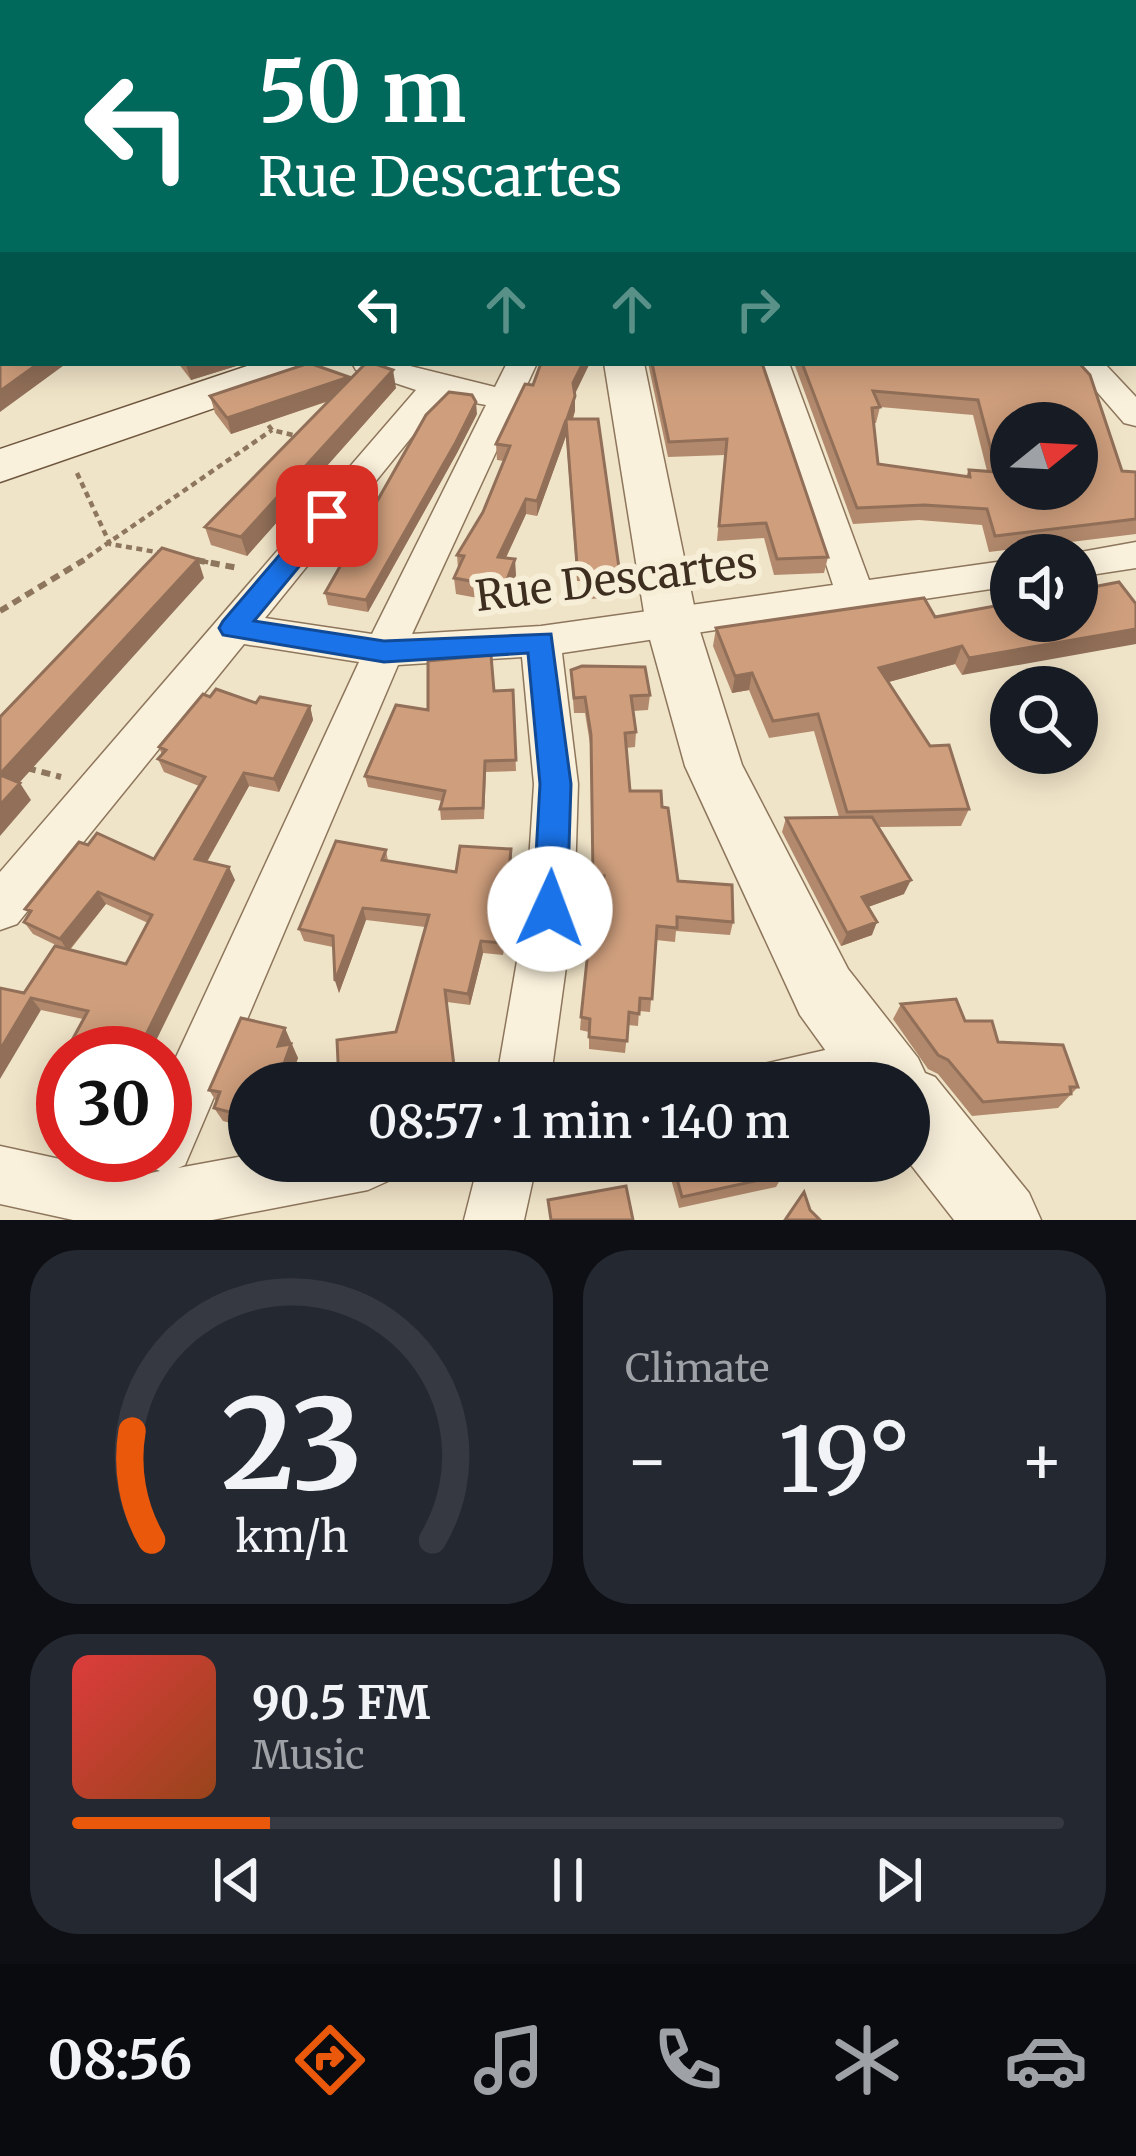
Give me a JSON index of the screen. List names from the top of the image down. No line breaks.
{"streets":{"street":["Rue Descartes"]},"north":"right","page":{"turn":["50 m","Rue Descartes"],"limit":"30","trip":"08:57 · 1 min · 140 m","tile":"Climate","heat":["−","19°","+"],"song":["90.5 FM","Music"],"tabs":"08:56","gauge":["23","km/h"]}}
